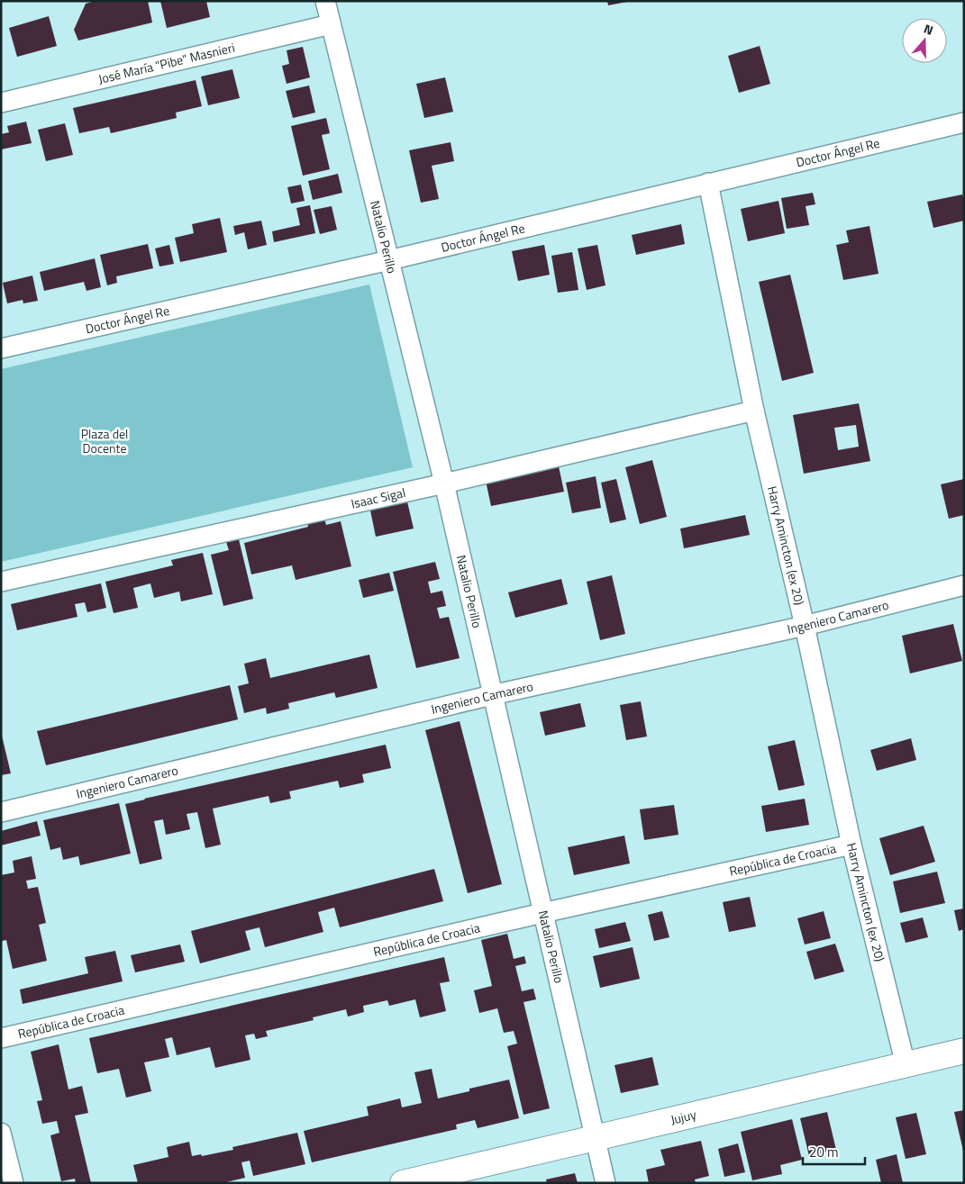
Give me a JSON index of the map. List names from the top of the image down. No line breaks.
{"streets":{"main road":["Jujuy"],"street":["José María \"Pibe\" Masnieri","Doctor Ángel Re","Natalio Perillo","Isaac Sigal","Harry Amincton (ex 20)","Ingeniero Camarero","República de Croacia"]},"crossings":[["José María \"Pibe\" Masnieri","Natalio Perillo"],["Doctor Ángel Re","Natalio Perillo"],["Doctor Ángel Re","Harry Amincton (ex 20)"],["Natalio Perillo","Isaac Sigal"],["Natalio Perillo","Ingeniero Camarero"],["Natalio Perillo","República de Croacia"],["Natalio Perillo","Jujuy"],["Isaac Sigal","Harry Amincton (ex 20)"],["Harry Amincton (ex 20)","Ingeniero Camarero"],["Harry Amincton (ex 20)","República de Croacia"],["Harry Amincton (ex 20)","Jujuy"]],"parks":["Plaza del Docente"],"scale_bar":"20 m","north":"top"}
